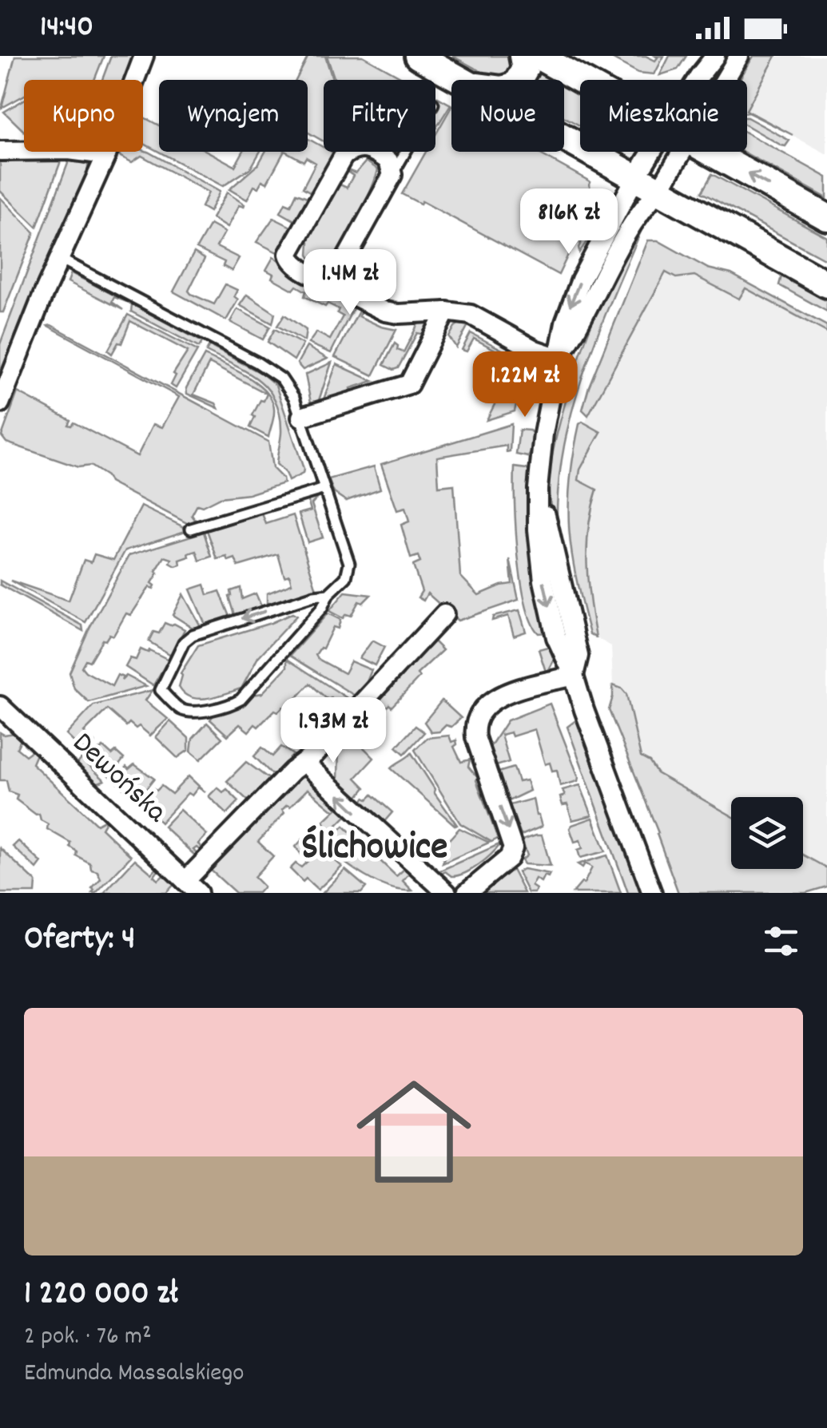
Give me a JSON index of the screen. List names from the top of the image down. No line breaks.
{"streets":{"street":["Dewońska"]},"districts":["Ślichowice"],"page":{"status":"14:40","chip":["Kupno","Wynajem","Filtry","Nowe","Mieszkanie"],"price":["816K zł","1.4M zł","1.22M zł","1.93M zł"],"heading":"Oferty: 4","list":[{"name":"1 220 000 zł","note":"2 pok. · 76 m² · Edmunda Massalskiego"}]}}
